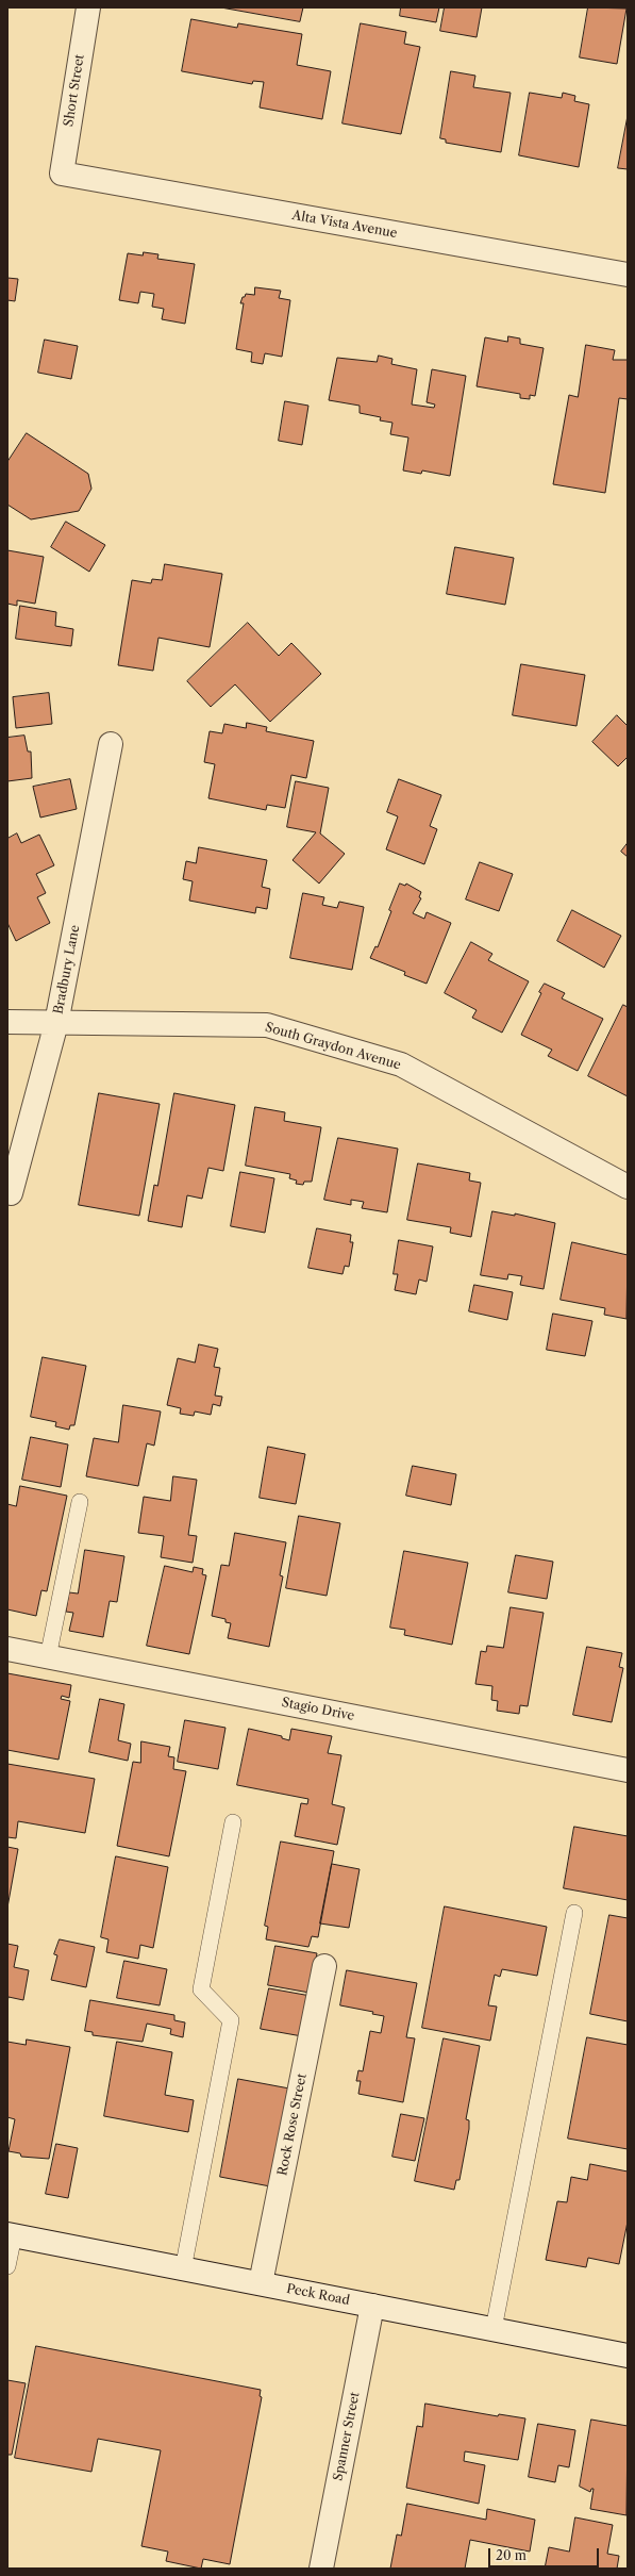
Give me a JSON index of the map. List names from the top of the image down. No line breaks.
{"streets":{"street":["Short Street","Alta Vista Avenue","Bradbury Lane","South Graydon Avenue","Stagio Drive","Rock Rose Street","Peck Road","Spanner Street"]},"crossings":[["Short Street","Alta Vista Avenue"],["Bradbury Lane","South Graydon Avenue"],["Rock Rose Street","Peck Road"],["Peck Road","Spanner Street"]],"scale_bar":"20 m"}
